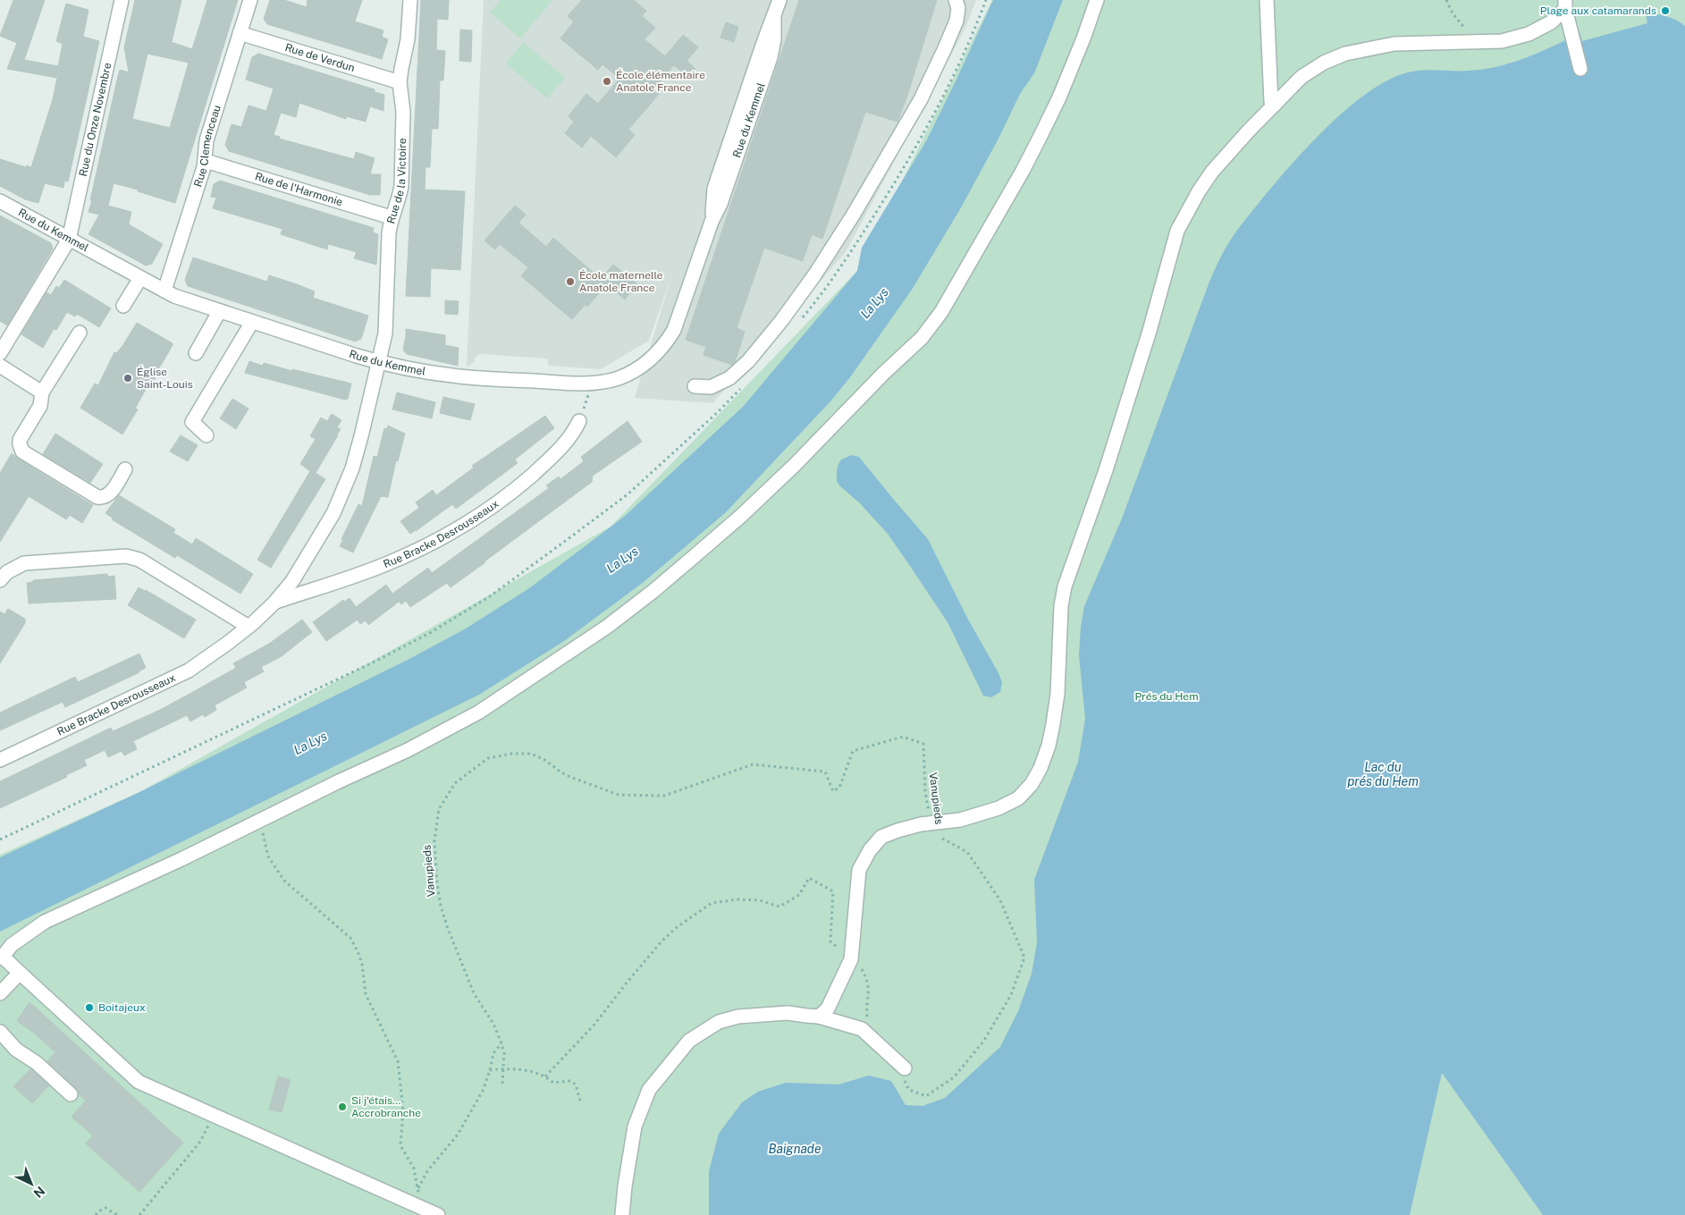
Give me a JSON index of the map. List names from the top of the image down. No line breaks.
{"streets":{"street":["Rue de Verdun","Rue du Onze Novembre","Rue du Kemmel","Rue Clemenceau","Rue de la Victoire","Rue de l'Harmonie","Rue Bracke Desrousseaux"],"path":["Vanupieds"]},"crossings":[["Rue de Verdun","Rue Clemenceau"],["Rue de Verdun","Rue de la Victoire"],["Rue du Onze Novembre","Rue du Kemmel"],["Rue du Kemmel","Rue Clemenceau"],["Rue du Kemmel","Rue de la Victoire"],["Rue du Kemmel","Rue Bracke Desrousseaux"],["Rue Clemenceau","Rue de l'Harmonie"],["Rue de la Victoire","Rue de l'Harmonie"],["Rue de la Victoire","Rue Bracke Desrousseaux"]],"water":["La Lys","Lac du prés du Hem","Baignade"],"parks":["Prés du Hem"],"places":["Plage aux catamarands","École élémentaire Anatole France","École maternelle Anatole France","Église Saint-Louis","Boitajeux","Si j'étais... Accrobranche"],"north":"bottom right"}
